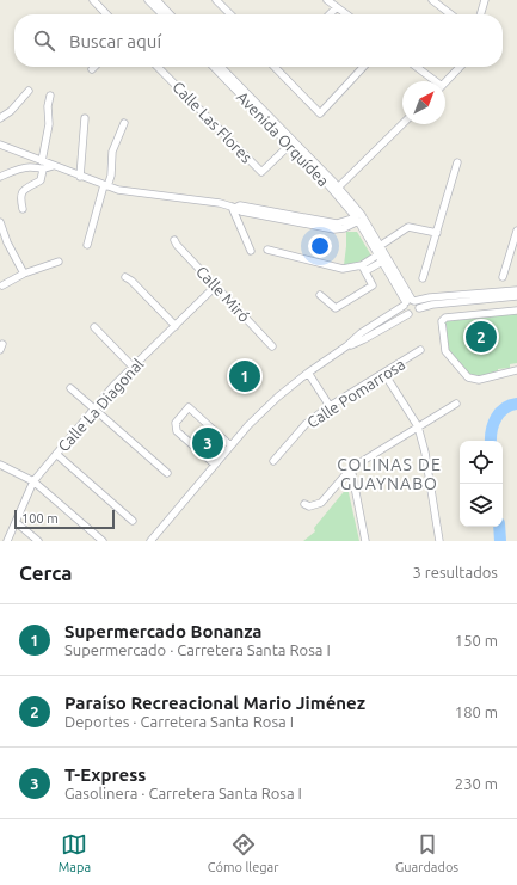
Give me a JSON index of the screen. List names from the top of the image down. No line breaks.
{"streets":{"street":["Calle Las Flores","Avenida Orquídea","Calle Miró","Calle Pomarrosa","Calle La Diagonal"]},"crossings":[["Calle Las Flores","Avenida Orquídea"],["Calle Miró","Calle La Diagonal"]],"districts":["COLINAS DE GUAYNABO"],"scale_bar":"100 m","north":"top right","page":{"search":"Buscar aquí","pins":["2","1","3"],"scale":"100 m","heading":["Cerca","3 resultados"],"list":[{"mark":"1","name":"Supermercado Bonanza","note":"Supermercado · Carretera Santa Rosa I","value":"150 m"},{"mark":"2","name":"Paraíso Recreacional Mario Jiménez","note":"Deportes · Carretera Santa Rosa I","value":"180 m"},{"mark":"3","name":"T-Express","note":"Gasolinera · Carretera Santa Rosa I","value":"230 m"}],"nav":["Mapa","Cómo llegar","Guardados"]}}
